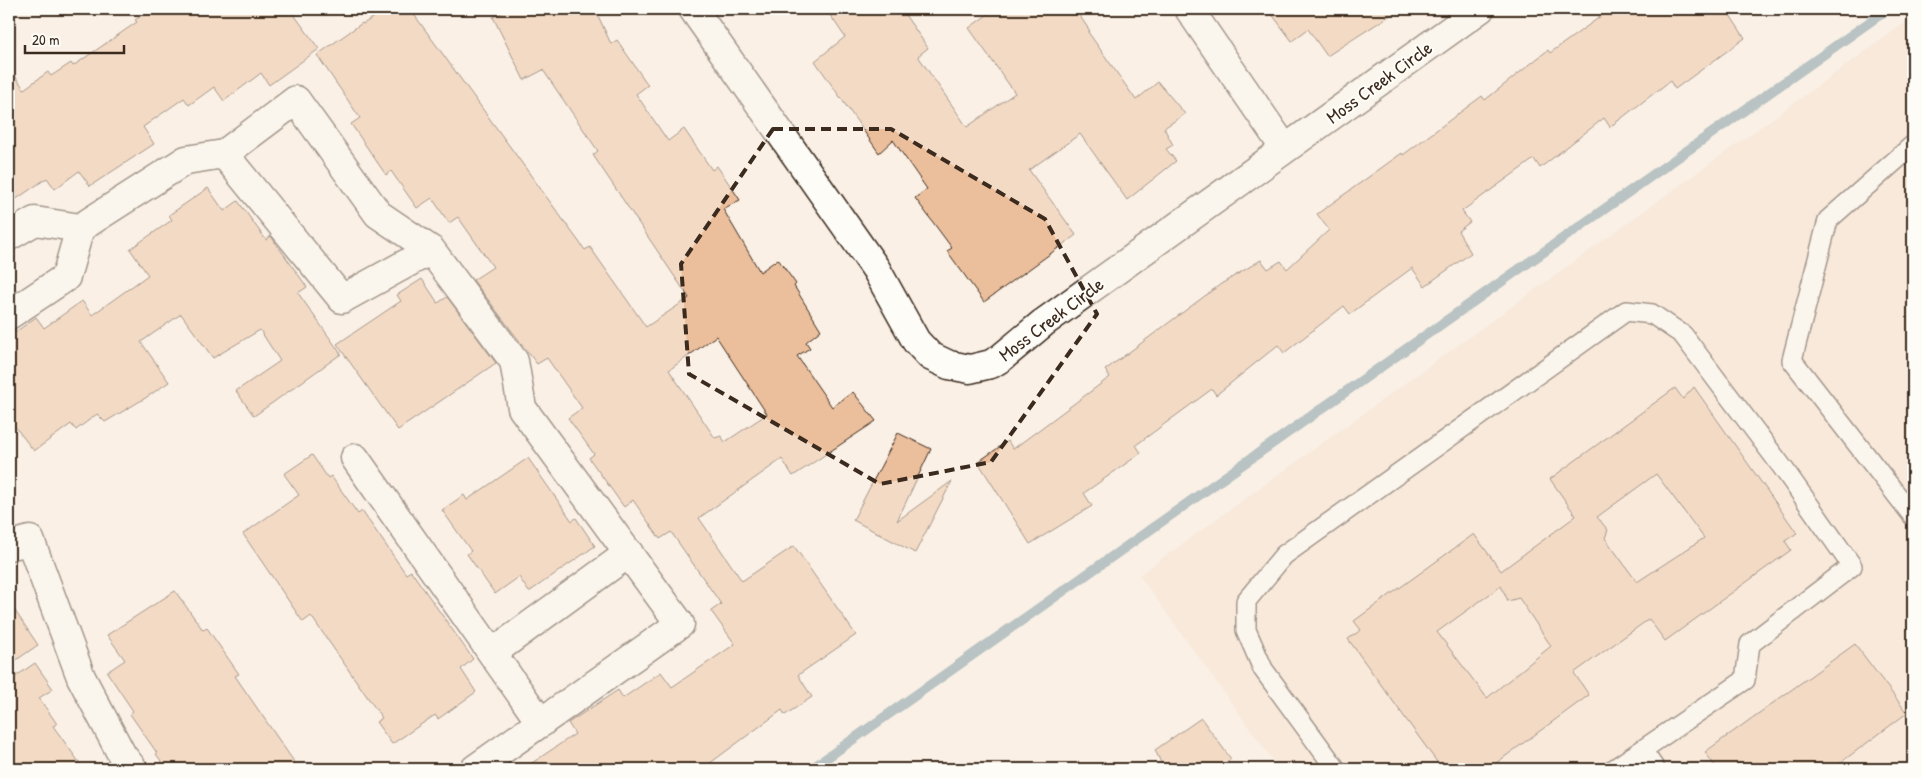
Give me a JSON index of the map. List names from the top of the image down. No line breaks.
{"streets":{"street":["Moss Creek Circle"]},"scale_bar":"20 m"}
